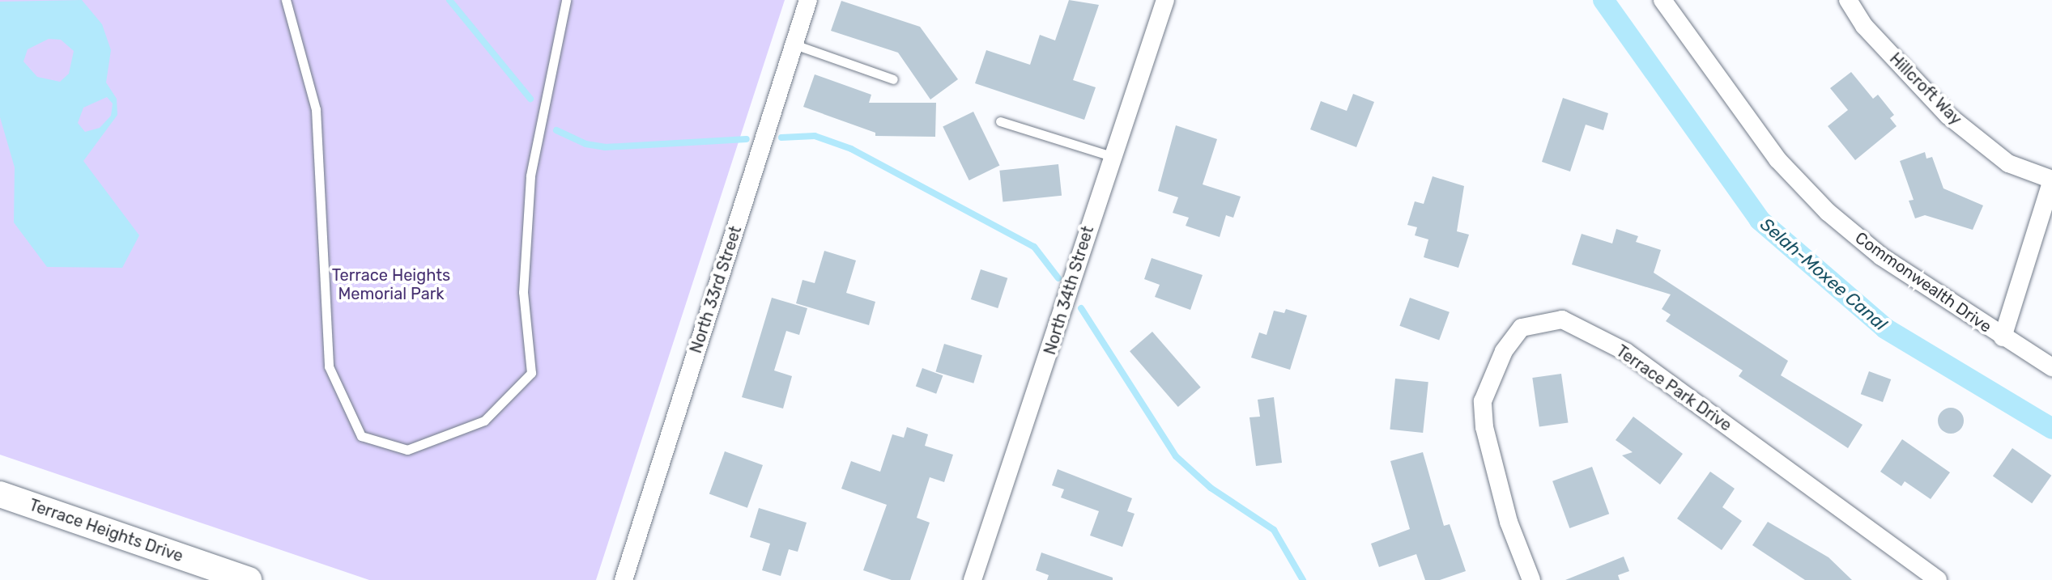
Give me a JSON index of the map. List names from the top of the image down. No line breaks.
{"streets":{"main road":["Terrace Heights Drive"],"street":["Hillcroft Way","Commonwealth Drive","North 33rd Street","North 34th Street","Terrace Park Drive"]},"water":["Selah-Moxee Canal"],"parks":["Terrace Heights Memorial Park"]}
